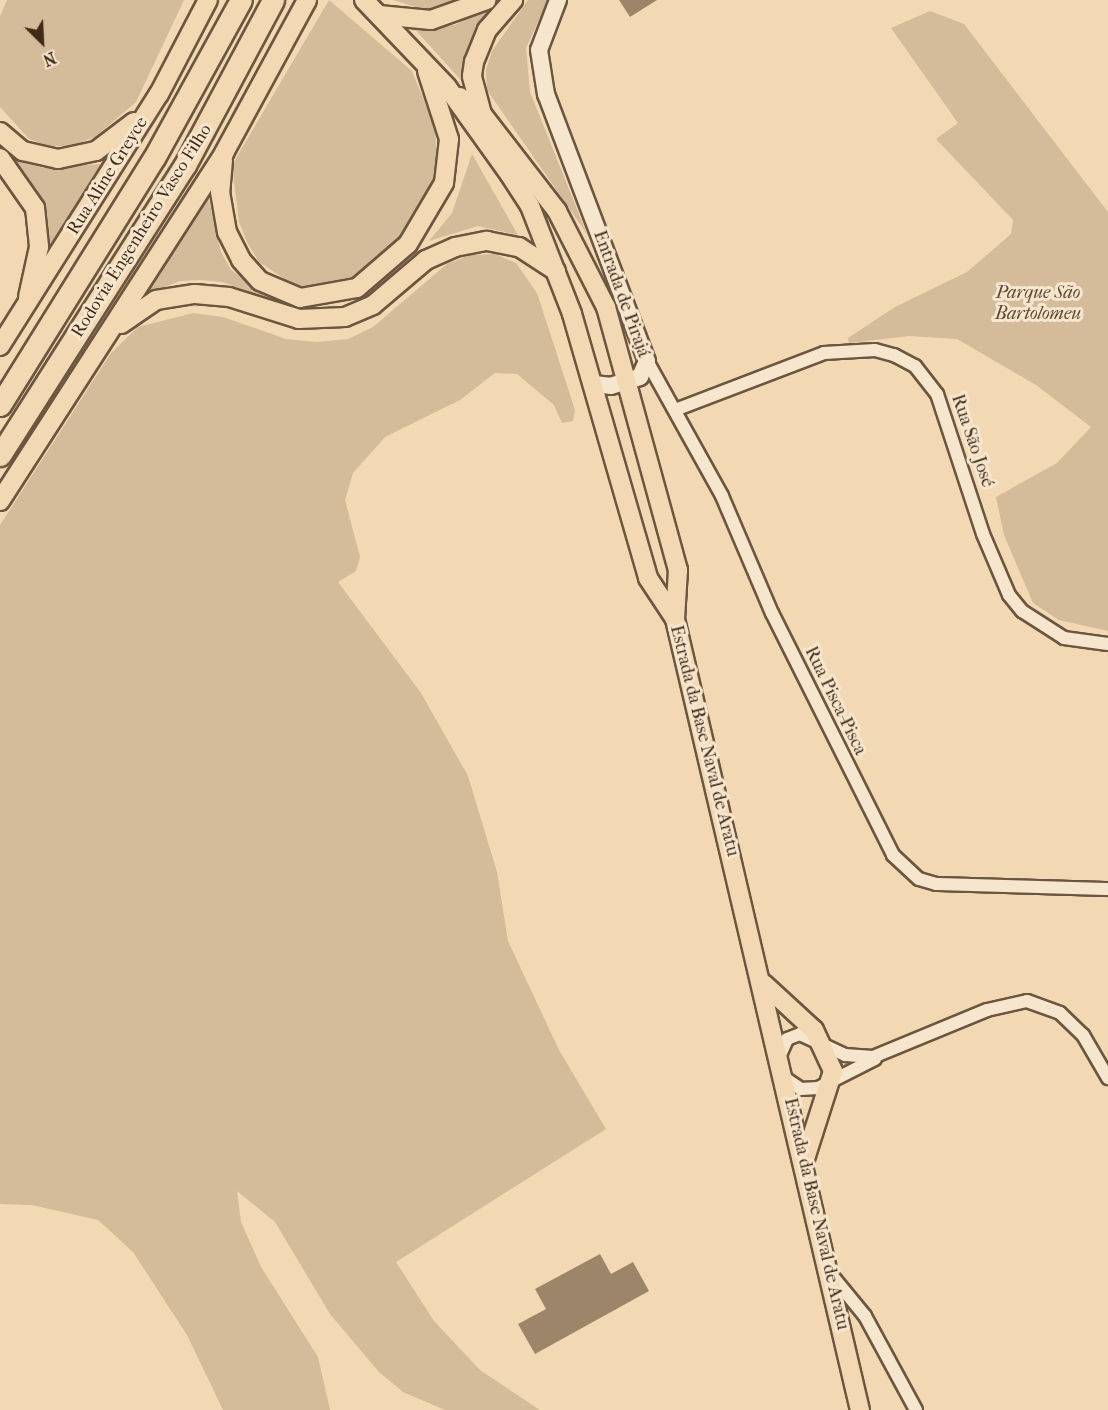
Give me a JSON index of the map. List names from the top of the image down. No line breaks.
{"streets":{"highway":["Rodovia Engenheiro Vasco Filho"],"main road":["Rua Aline Greyce","Entrada de Pirajá","Estrada da Base Naval de Aratu"],"street":["Rua São José","Rua Pisca-Pisca"]},"crossings":[["Entrada de Pirajá","Rua Pisca-Pisca"],["Entrada de Pirajá","Estrada da Base Naval de Aratu"],["Rua São José","Rua Pisca-Pisca"]],"parks":["Parque São Bartolomeu"],"north":"bottom right"}
